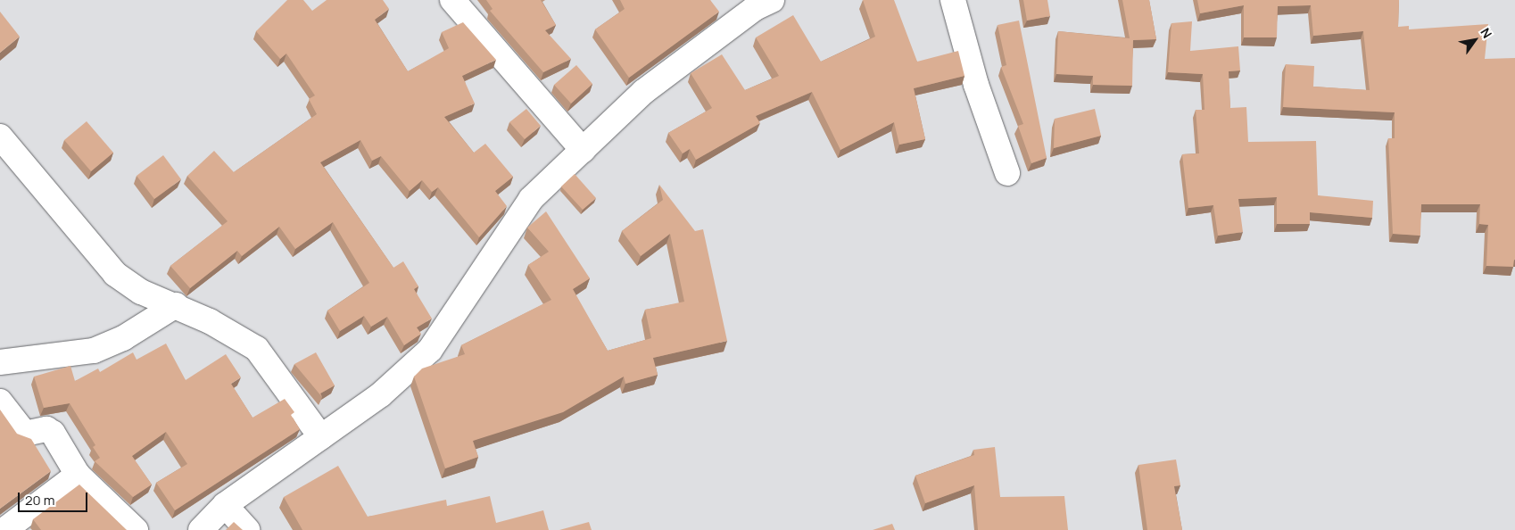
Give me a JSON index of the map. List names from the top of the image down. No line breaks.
{"scale_bar":"20 m","north":"top right"}
